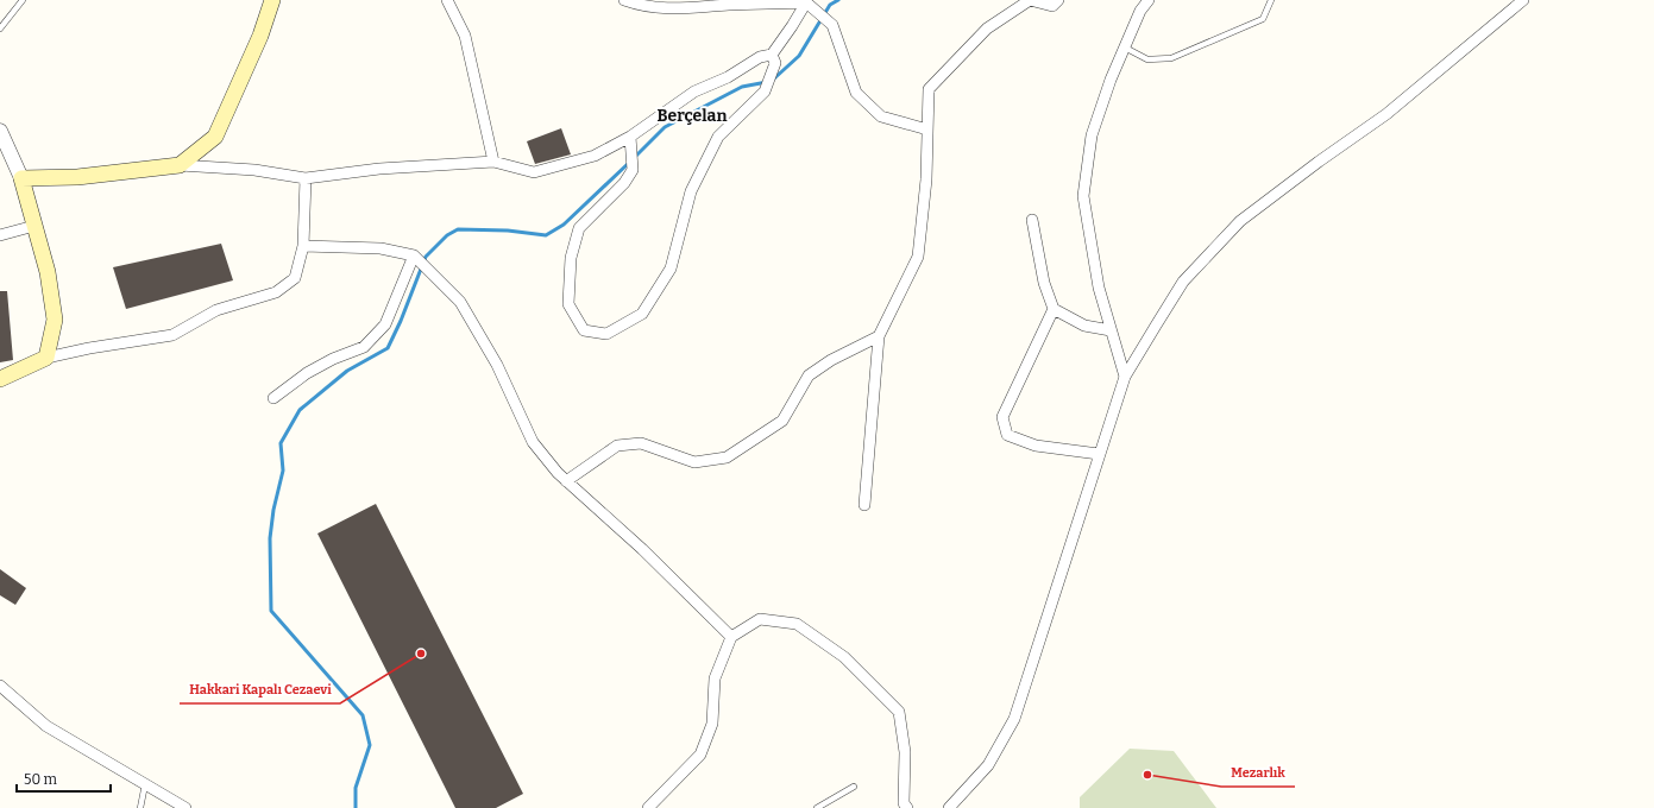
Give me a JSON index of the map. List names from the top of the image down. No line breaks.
{"districts":["Berçelan"],"places":["Hakkari Kapalı Cezaevi","Mezarlık"],"scale_bar":"50 m"}
